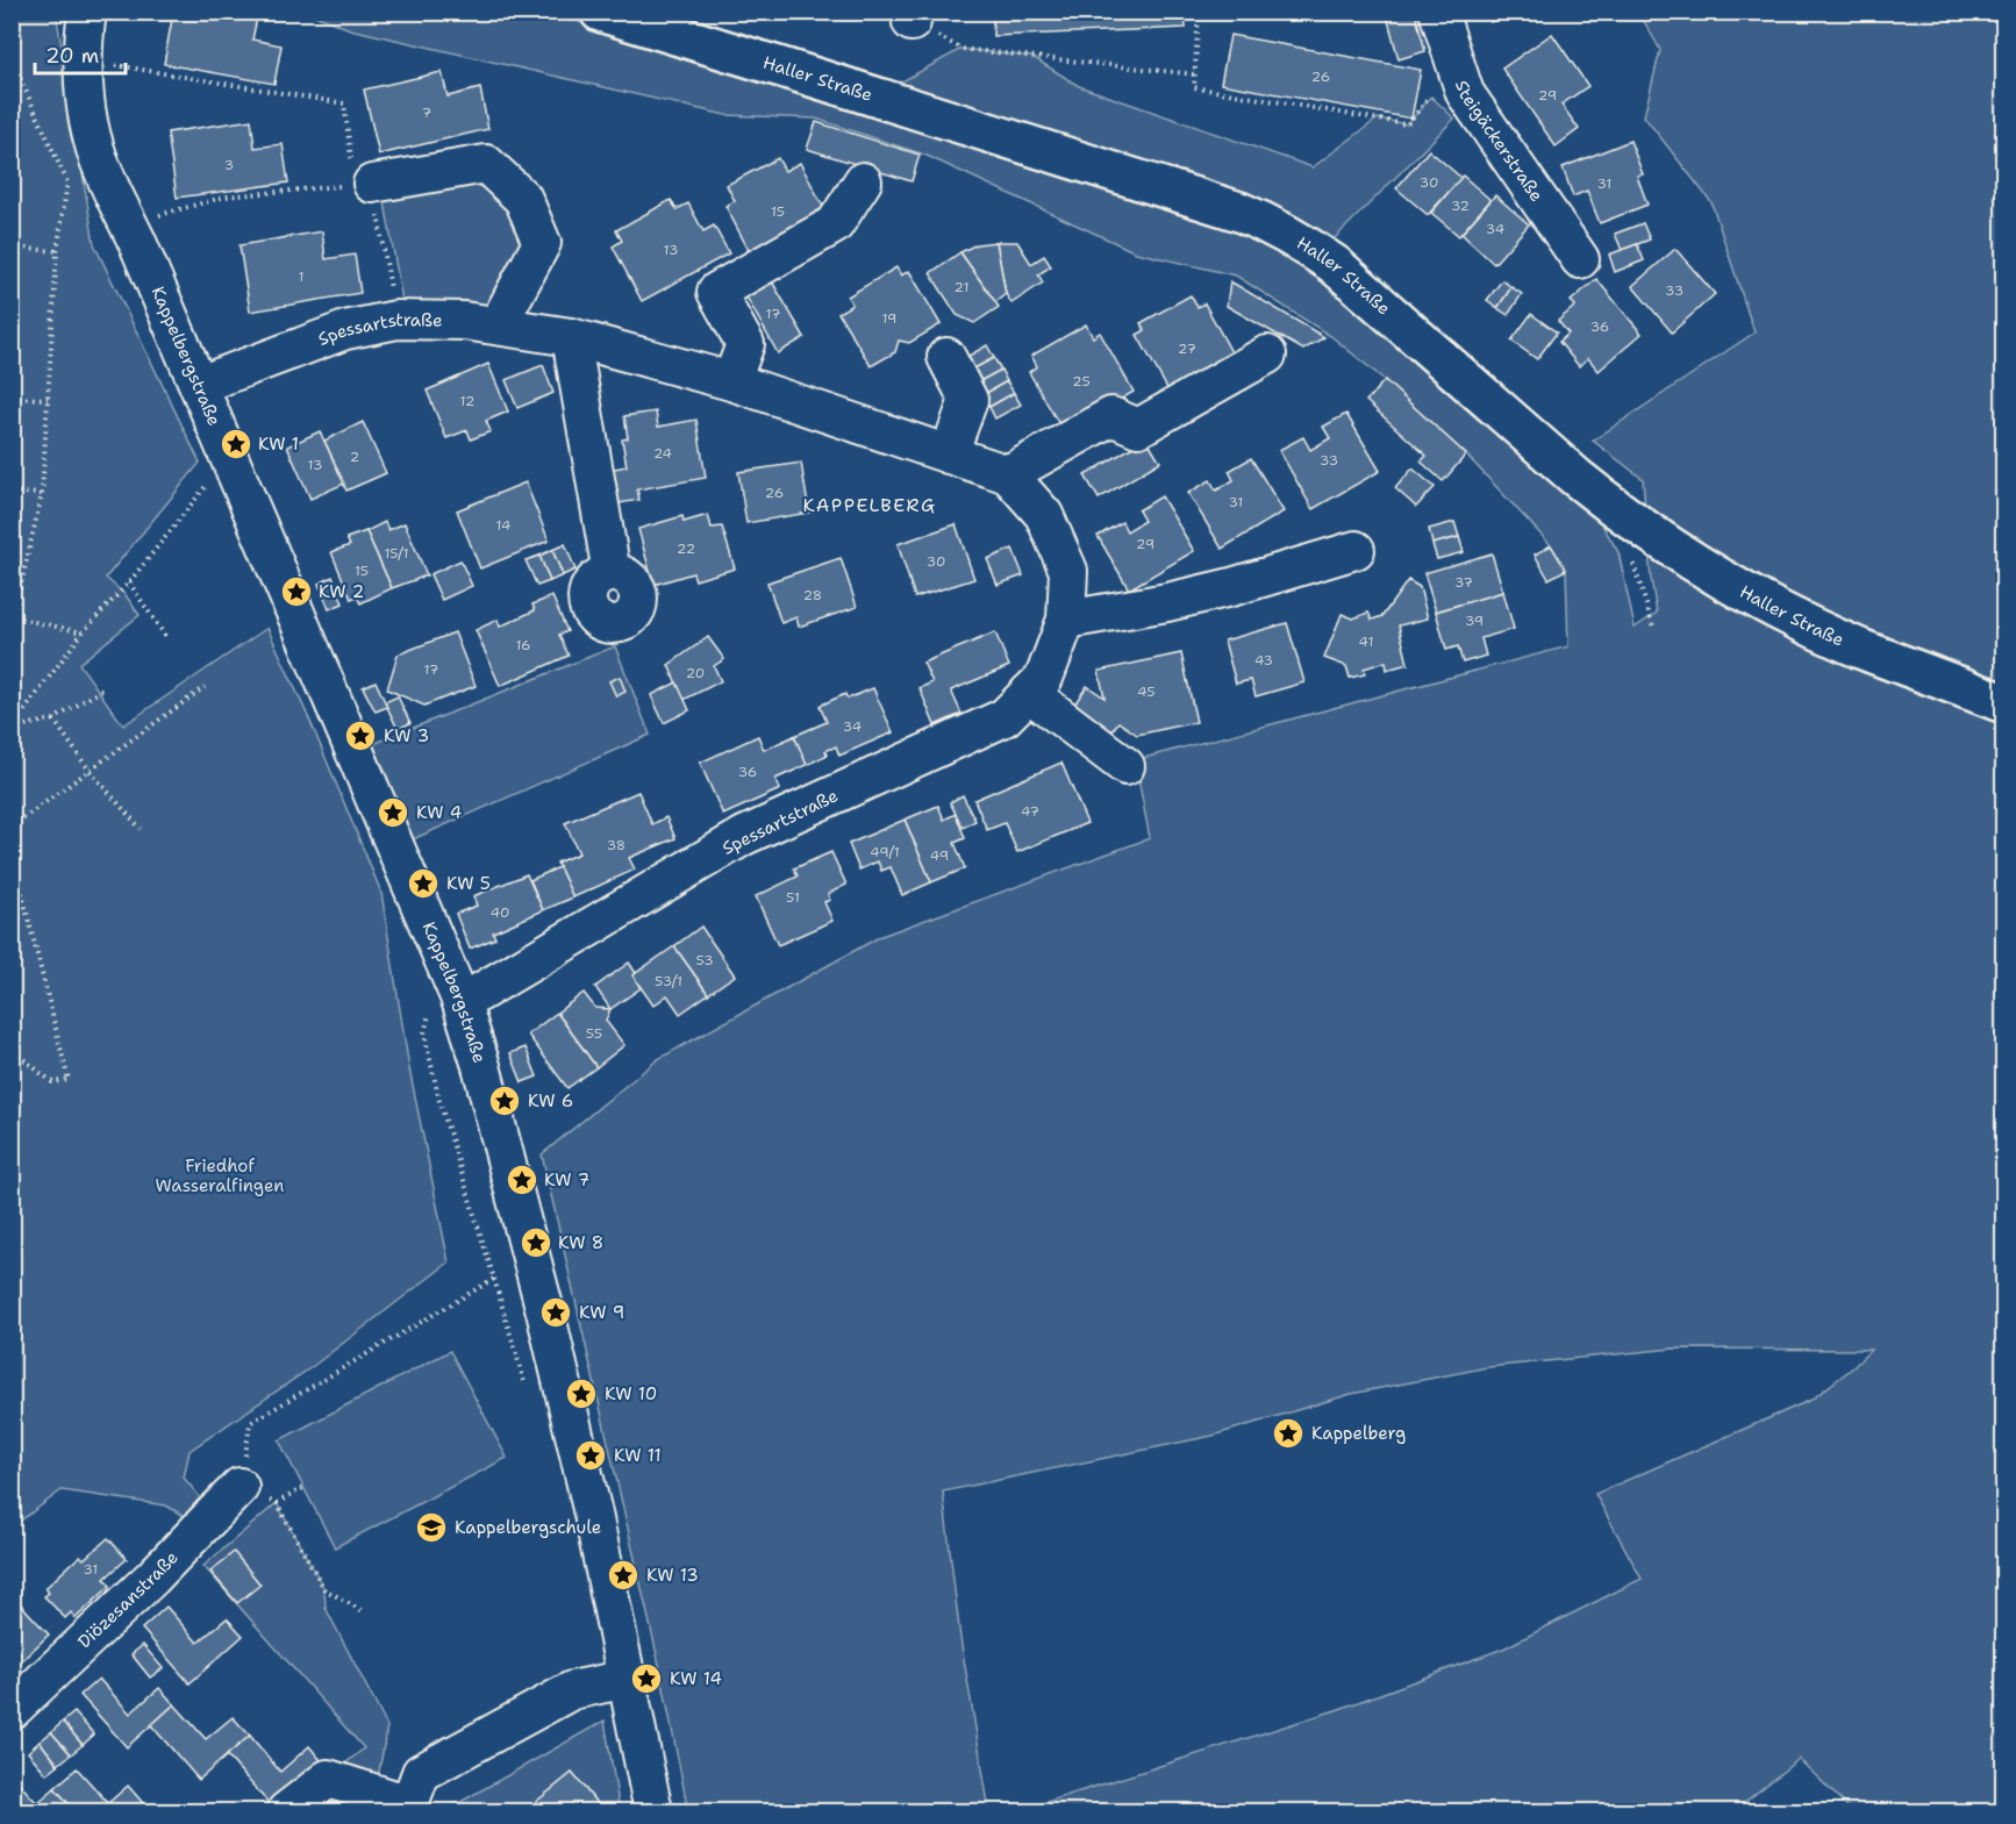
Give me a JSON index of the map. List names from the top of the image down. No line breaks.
{"streets":{"main road":["Haller Straße"],"street":["Steigäckerstraße","Spessartstraße","Kappelbergstraße","Diözesanstraße"]},"crossings":[["Spessartstraße","Kappelbergstraße"]],"districts":["KAPPELBERG"],"parks":["Friedhof Wasseralfingen"],"places":{"place":["KW 1","KW 2","KW 3","KW 4","KW 5","KW 6","KW 7","KW 8","KW 9","KW 10","Kappelberg","KW 11","KW 13","KW 14"],"school or university":["Kappelbergschule"]},"house_numbers":["26","29","7","3","30","31","32","15","34","13","1","21","33","17","19","36","27","25","12","24","2","33","13","26","31","14","29","22","15/1","30","15","37","28","39","41","16","43","17","20","45","34","36","47","38","49/1","49","51","40","53","53/1","55","31"],"scale_bar":"20 m"}
